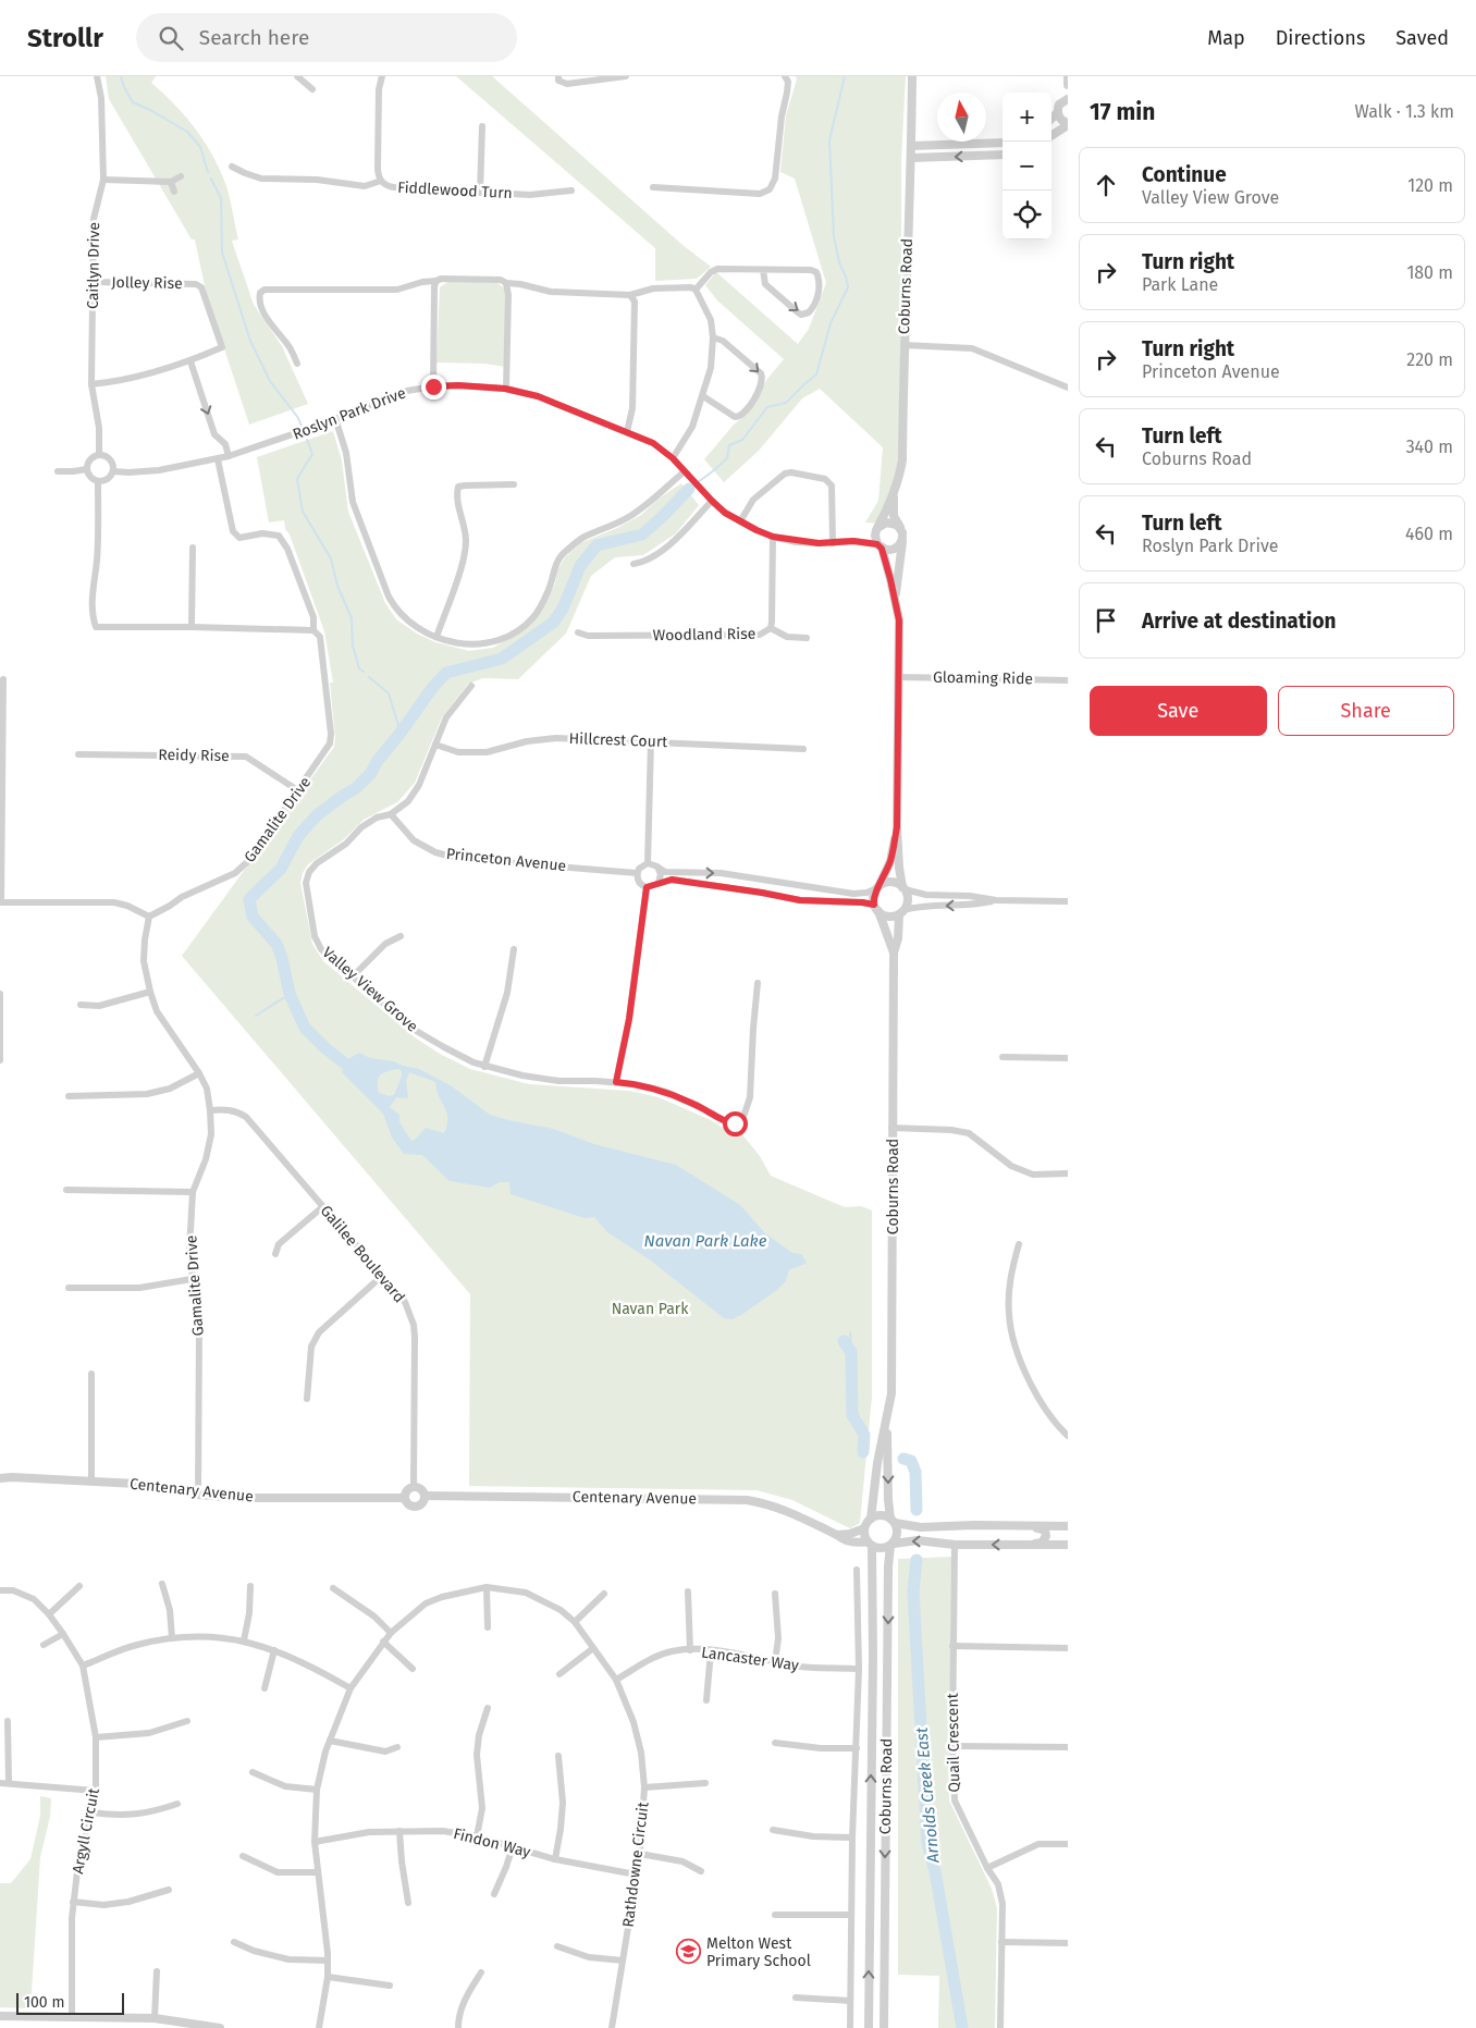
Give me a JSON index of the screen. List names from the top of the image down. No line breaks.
{"streets":{"street":["Fiddlewood Turn","Caitlyn Drive","Jolley Rise","Coburns Road","Roslyn Park Drive","Woodland Rise","Gloaming Ride","Hillcrest Court","Reidy Rise","Gamalite Drive","Princeton Avenue","Valley View Grove","Galilee Boulevard","Centenary Avenue","Lancaster Way","Quail Crescent","Argyll Circuit","Findon Way","Rathdowne Circuit"]},"crossings":[["Caitlyn Drive","Jolley Rise"],["Caitlyn Drive","Roslyn Park Drive"],["Coburns Road","Roslyn Park Drive"],["Coburns Road","Centenary Avenue"],["Coburns Road","Lancaster Way"],["Roslyn Park Drive","Woodland Rise"],["Roslyn Park Drive","Gamalite Drive"],["Hillcrest Court","Valley View Grove"],["Reidy Rise","Gamalite Drive"],["Gamalite Drive","Galilee Boulevard"],["Gamalite Drive","Centenary Avenue"],["Princeton Avenue","Valley View Grove"],["Galilee Boulevard","Centenary Avenue"],["Lancaster Way","Rathdowne Circuit"],["Findon Way","Rathdowne Circuit"]],"water":["Navan Park Lake","Arnolds Creek East"],"parks":["Navan Park"],"places":{"school or university":["Melton West Primary School"]},"scale_bar":"100 m","north":"top","page":{"header":"Strollr","search":"Search here","nav":["Map","Directions","Saved"],"heading":["17 min","Walk · 1.3 km"],"map_buttons":["+","−"],"list":[["Continue","Valley View Grove","120 m"],["Turn right","Park Lane","180 m"],["Turn right","Princeton Avenue","220 m"],["Turn left","Coburns Road","340 m"],["Turn left","Roslyn Park Drive","460 m"],"Arrive at destination"],"buttons":["Save","Share"],"scale":"100 m"}}
